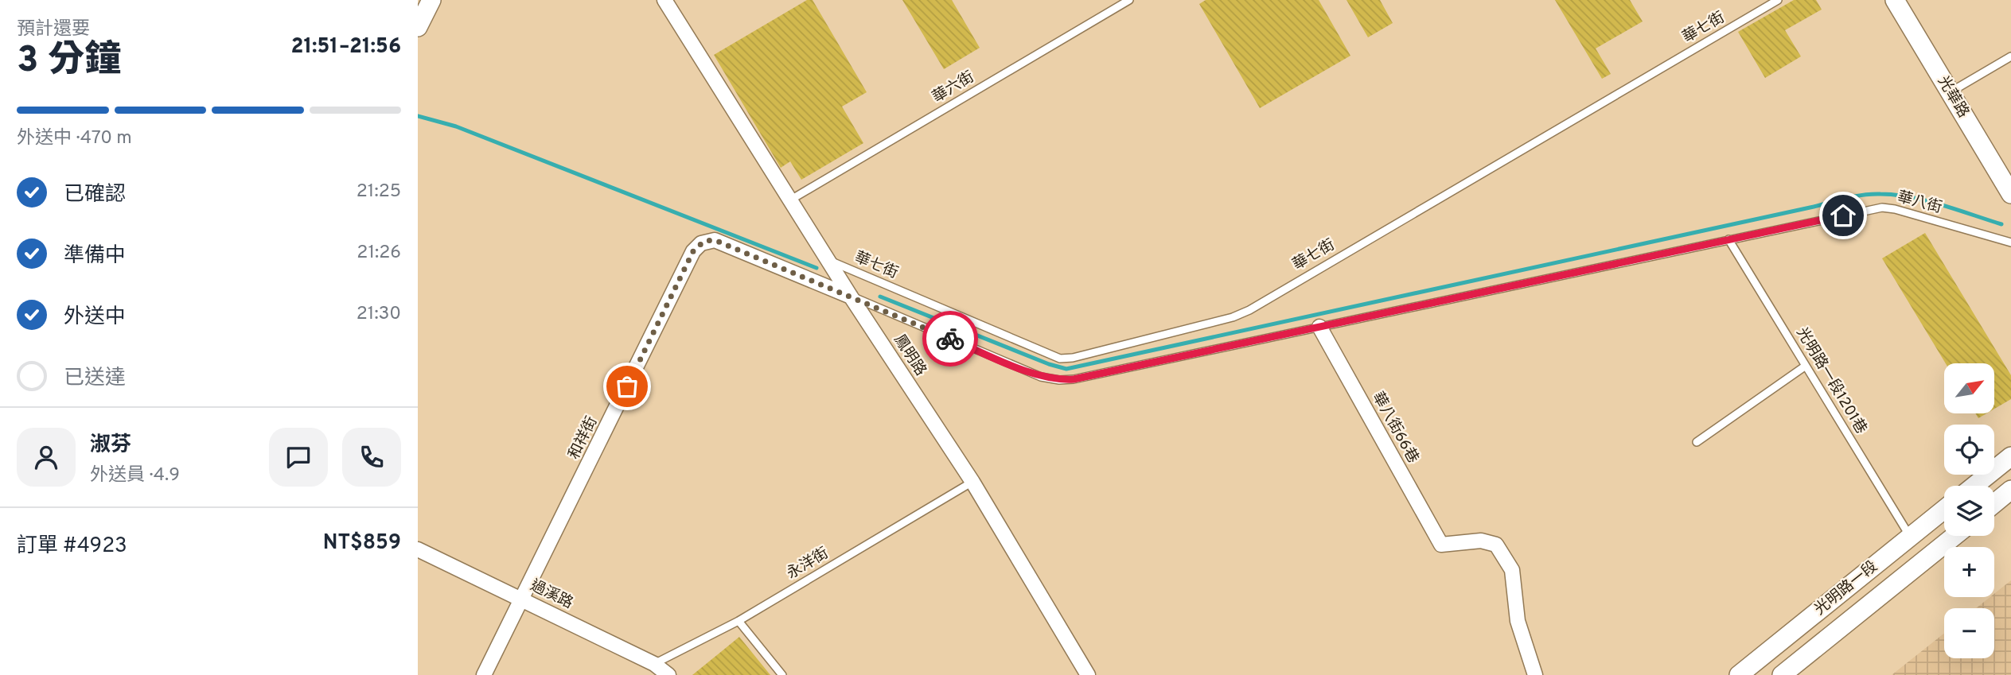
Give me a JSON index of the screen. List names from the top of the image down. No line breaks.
{"streets":{"street":["光華路","鳳明路","華八街66巷","和祥街","光明路一段","過溪路"],"lane":["華七街","華六街","華八街","光明路一段1201巷","永洋街"]},"crossings":[["華七街","鳳明路"],["華六街","鳳明路"],["華八街","鳳明路"],["華八街","光明路一段1201巷"],["華八街","華八街66巷"],["華八街","和祥街"],["鳳明路","和祥街"],["鳳明路","永洋街"],["光明路一段1201巷","光明路一段"],["和祥街","過溪路"],["永洋街","過溪路"]],"north":"top right","page":{"heading":["3 分鐘","預計還要","21:51–21:56"],"panel":["淑芬","外送員 · 4.9","訂單 #4923","NT$859"],"bar":"外送中 · 470 m","list":[["已確認","21:25"],["準備中","21:26"],["外送中","21:30"],"已送達"],"map_buttons":["+","−"]}}
